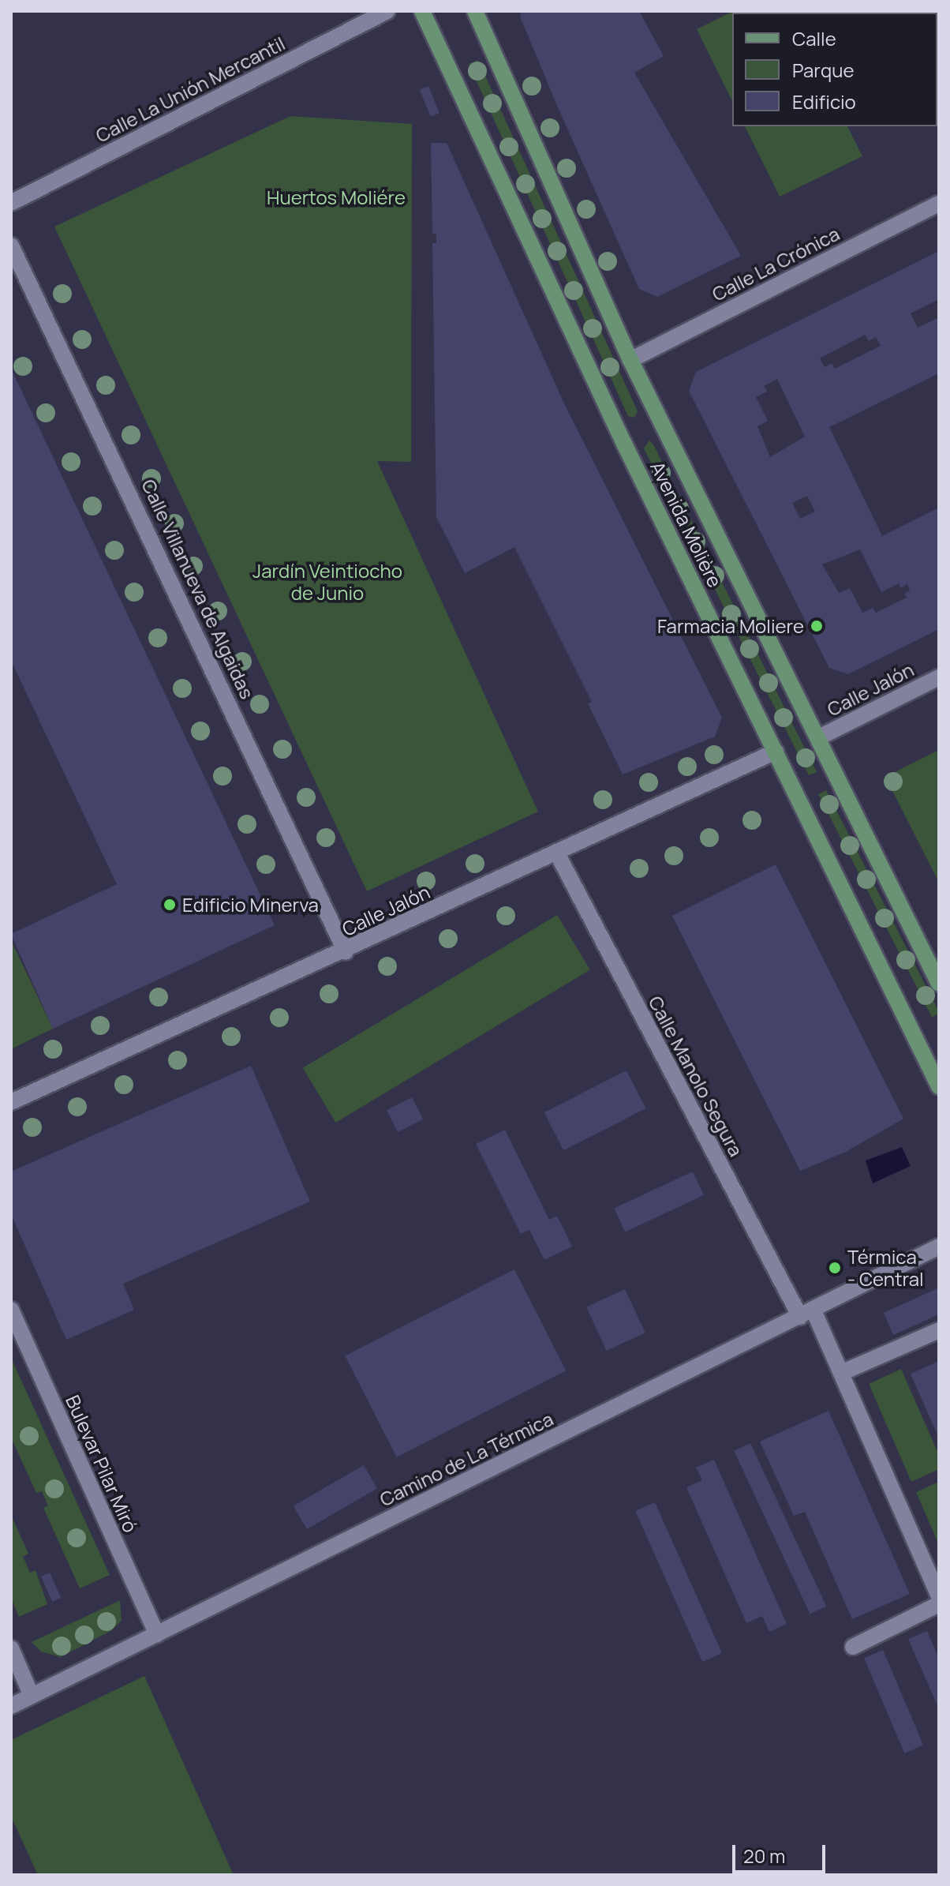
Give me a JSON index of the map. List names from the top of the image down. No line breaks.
{"streets":{"main road":["Avenida Molière"],"street":["Calle La Unión Mercantil","Calle La Crónica","Calle Villanueva de Algaidas","Calle Jalón","Calle Manolo Segura","Camino de La Térmica","Bulevar Pilar Miró"]},"crossings":[["Calle La Crónica","Avenida Molière"],["Avenida Molière","Calle Jalón"],["Calle Villanueva de Algaidas","Calle Jalón"],["Calle Jalón","Calle Manolo Segura"],["Calle Manolo Segura","Camino de La Térmica"],["Camino de La Térmica","Bulevar Pilar Miró"]],"parks":["Huertos Moliére","Jardín Veintiocho de Junio"],"places":["Farmacia Moliere","Edificio Minerva","Térmica - Central"],"legend":["Calle","Parque","Edificio"],"scale_bar":"20 m"}
